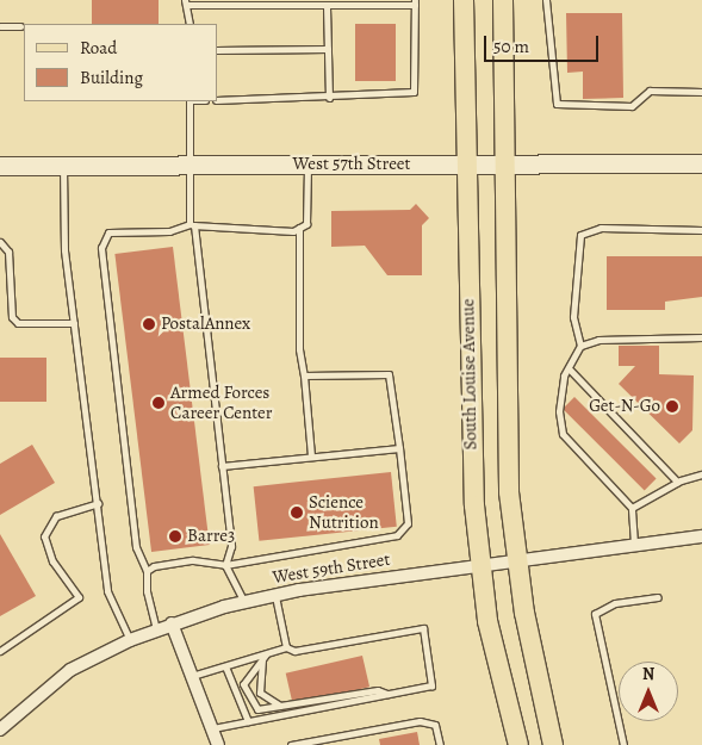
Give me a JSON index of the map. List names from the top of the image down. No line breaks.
{"streets":{"main road":["West 57th Street","South Louise Avenue"],"street":["West 59th Street"]},"crossings":[["West 57th Street","South Louise Avenue"],["South Louise Avenue","West 59th Street"]],"places":["PostalAnnex","Armed Forces Career Center","Get-N-Go","Science Nutrition","Barre3"],"legend":["Road","Building"],"scale_bar":"50 m","north":"top"}
